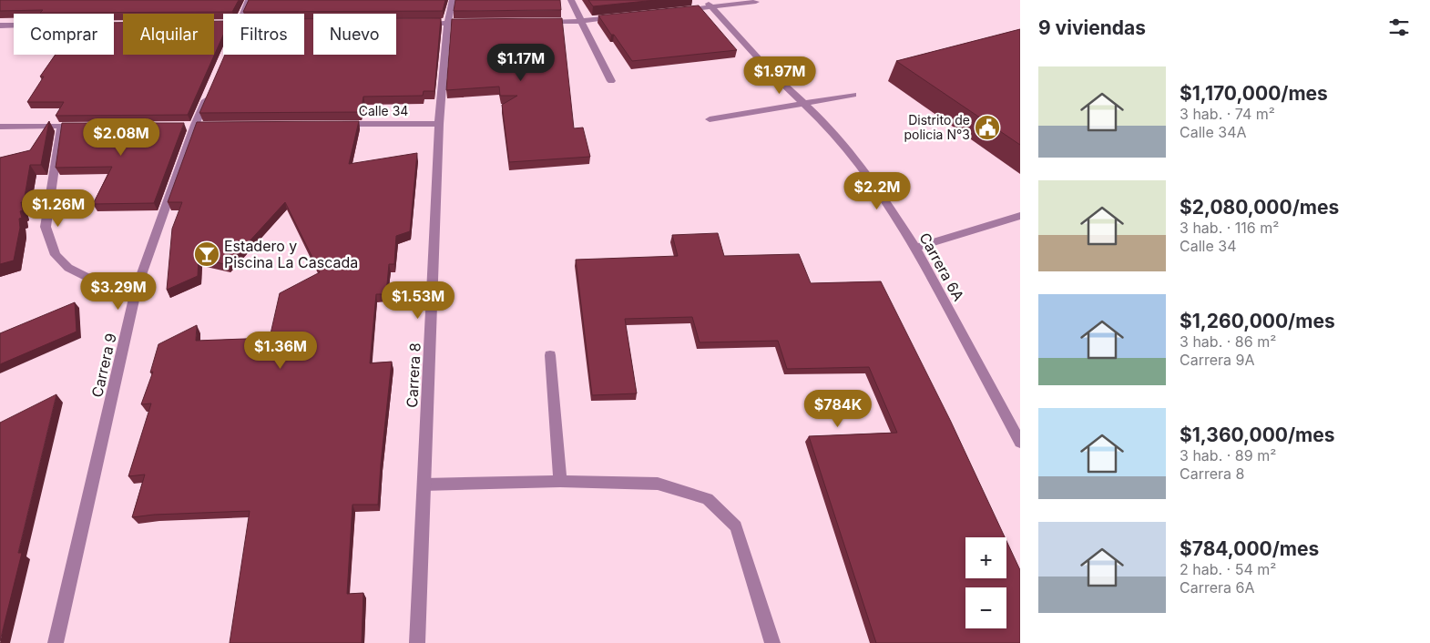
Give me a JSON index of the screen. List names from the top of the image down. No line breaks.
{"streets":{"street":["Calle 34","Carrera 6A","Carrera 9","Carrera 8"]},"crossings":[["Calle 34","Carrera 8"]],"places":{"public building":["Distrito de policia N°3"],"bar":["Estadero y Piscina La Cascada"]},"page":{"heading":"9 viviendas","chip":["Comprar","Alquilar","Filtros","Nuevo"],"price":["$1.17M","$1.97M","$2.08M","$2.2M","$1.26M","$3.29M","$1.53M","$1.36M","$784K"],"list":[{"name":"$1,170,000/mes","note":"3 hab. · 74 m² · Calle 34A"},{"name":"$2,080,000/mes","note":"3 hab. · 116 m² · Calle 34"},{"name":"$1,260,000/mes","note":"3 hab. · 86 m² · Carrera 9A"},{"name":"$1,360,000/mes","note":"3 hab. · 89 m² · Carrera 8"},{"name":"$784,000/mes","note":"2 hab. · 54 m² · Carrera 6A"}],"map_buttons":["+","−"]}}
